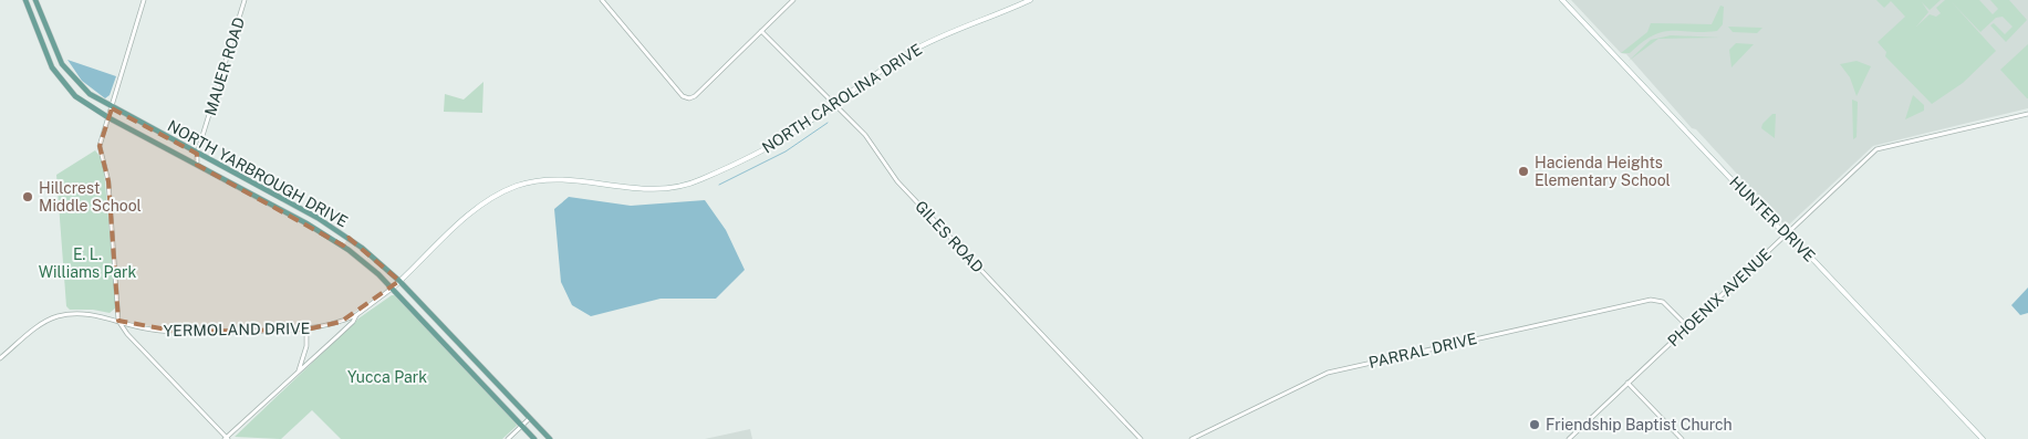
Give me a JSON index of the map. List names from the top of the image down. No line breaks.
{"streets":{"main road":["NORTH CAROLINA DRIVE","NORTH YARBROUGH DRIVE","HUNTER DRIVE"],"street":["MAUER ROAD","GILES ROAD","PHOENIX AVENUE","YERMOLAND DRIVE","PARRAL DRIVE"]},"crossings":[["MAUER ROAD","NORTH YARBROUGH DRIVE"],["NORTH CAROLINA DRIVE","NORTH YARBROUGH DRIVE"],["NORTH CAROLINA DRIVE","GILES ROAD"],["HUNTER DRIVE","PHOENIX AVENUE"],["PHOENIX AVENUE","PARRAL DRIVE"]],"parks":["E. L. Williams Park","Yucca Park"],"places":["Hacienda Heights Elementary School","Hillcrest Middle School","Friendship Baptist Church"]}
